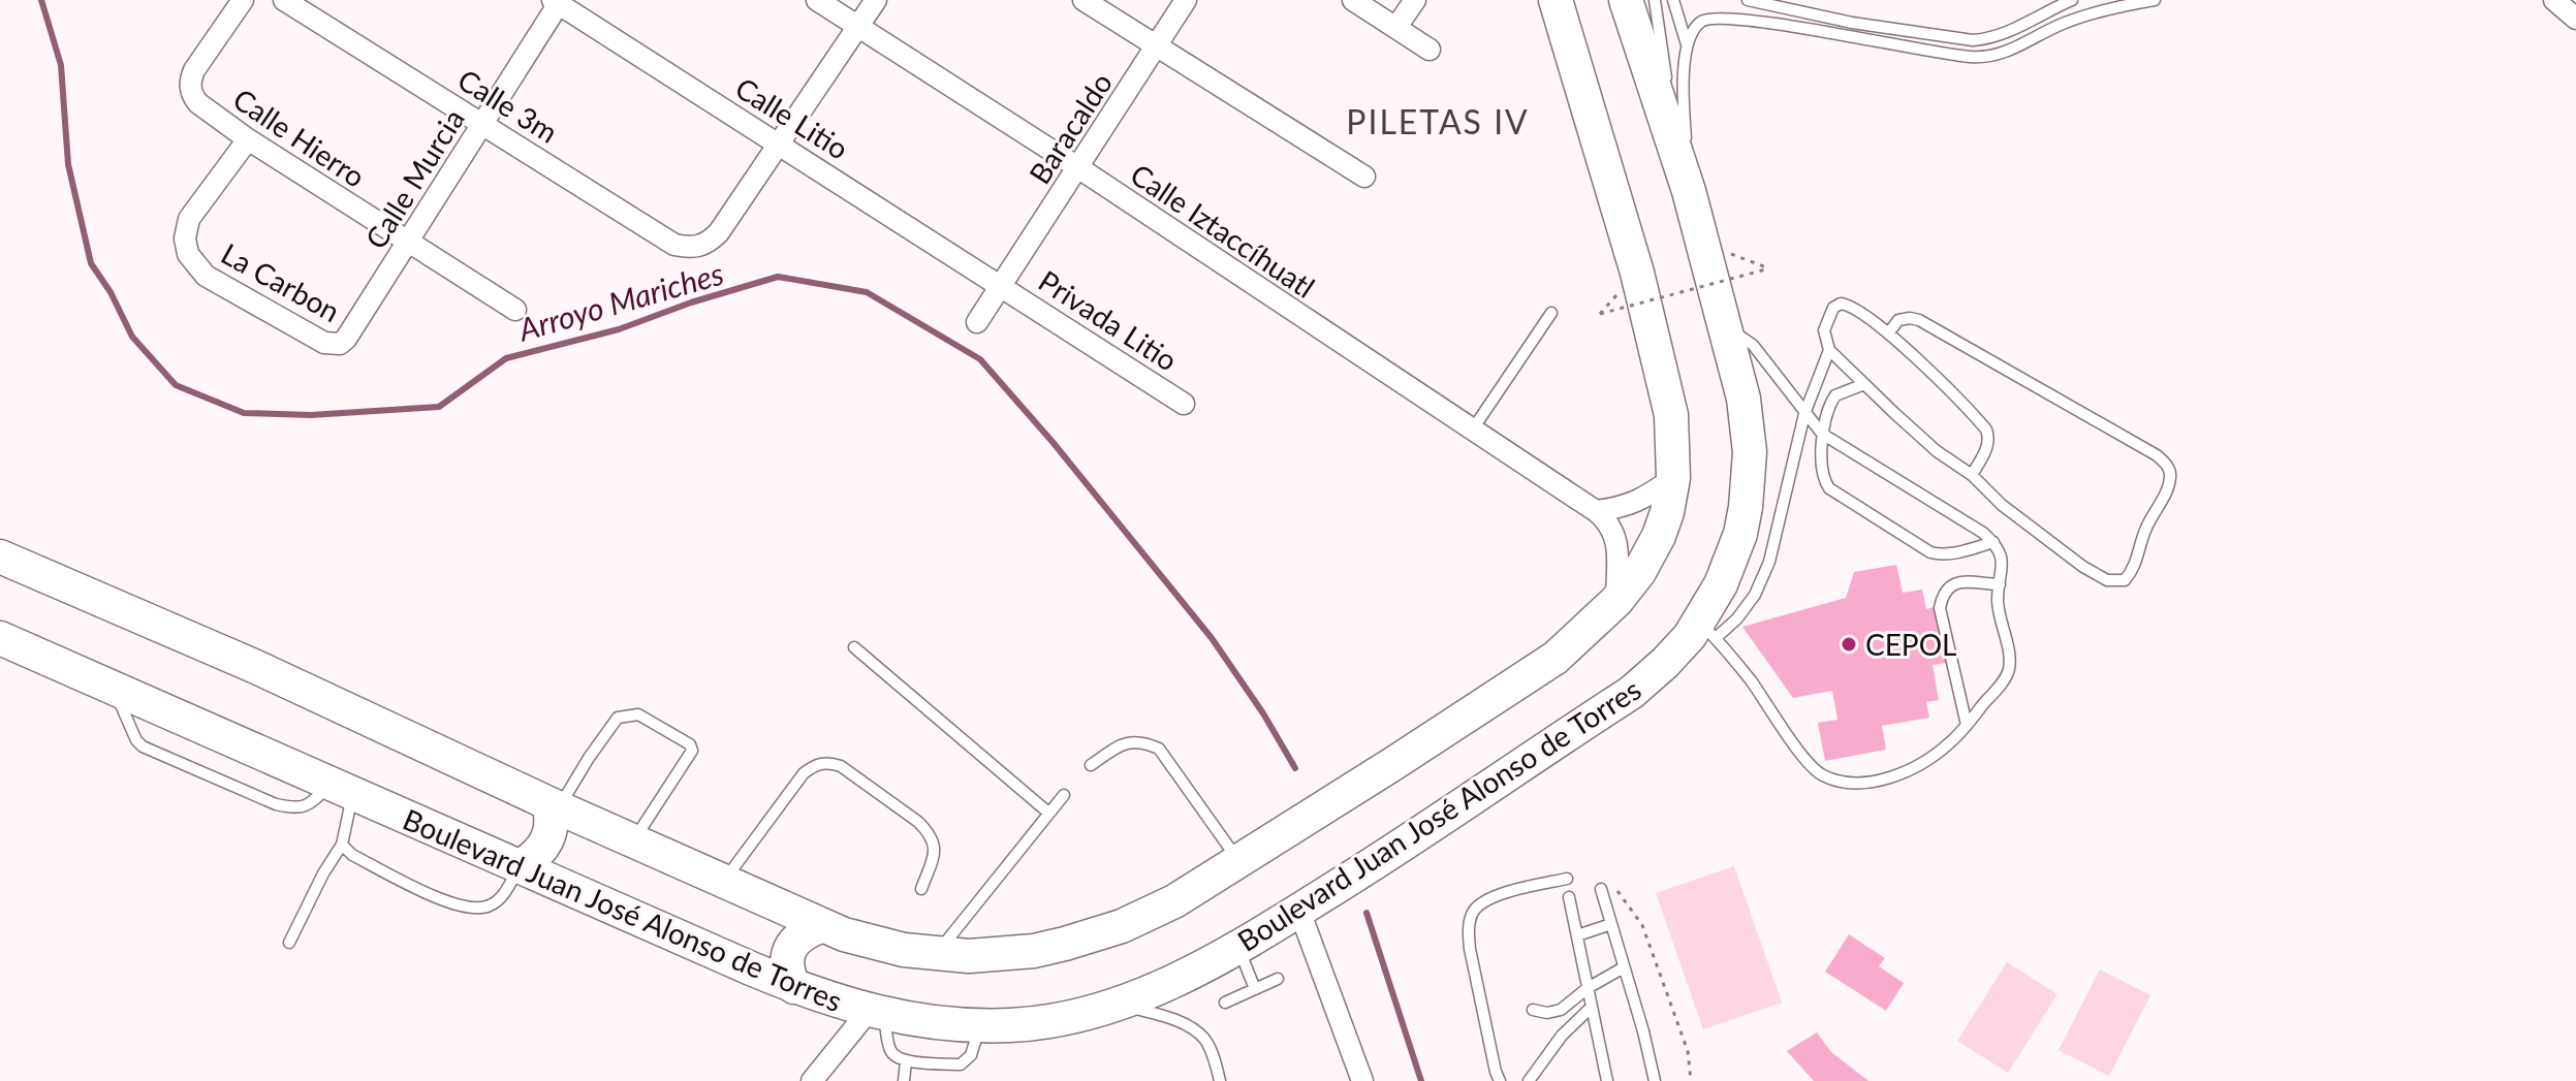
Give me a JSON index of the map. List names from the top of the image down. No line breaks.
{"streets":{"main road":["Boulevard Juan José Alonso de Torres"],"street":["Calle 3m","Calle Litio","Baracaldo","Calle Hierro","Calle Murcia","Calle Iztaccíhuatl","La Carbon","Privada Litio"]},"crossings":[["Calle 3m","Calle Litio"],["Calle 3m","Calle Murcia"],["Calle Litio","Baracaldo"],["Calle Litio","Calle Murcia"],["Calle Litio","Privada Litio"],["Baracaldo","Calle Iztaccíhuatl"],["Baracaldo","Privada Litio"],["Calle Hierro","Calle Murcia"],["Calle Hierro","La Carbon"],["Calle Murcia","La Carbon"]],"districts":["PILETAS IV"],"water":["Arroyo Mariches"],"places":["CEPOL"]}
